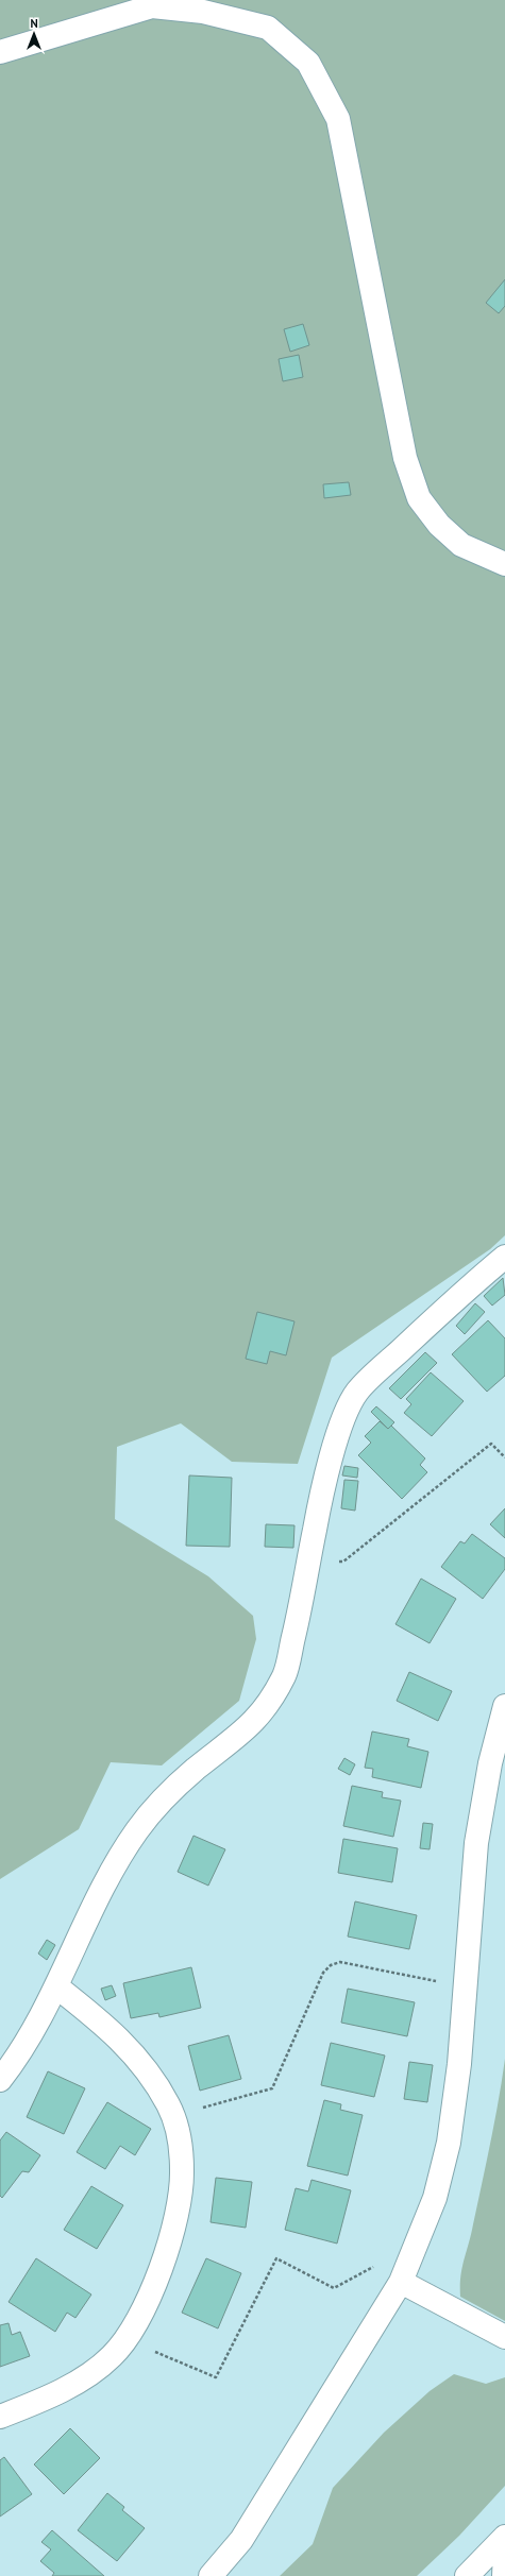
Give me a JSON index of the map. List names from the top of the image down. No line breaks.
{"north":"top"}
